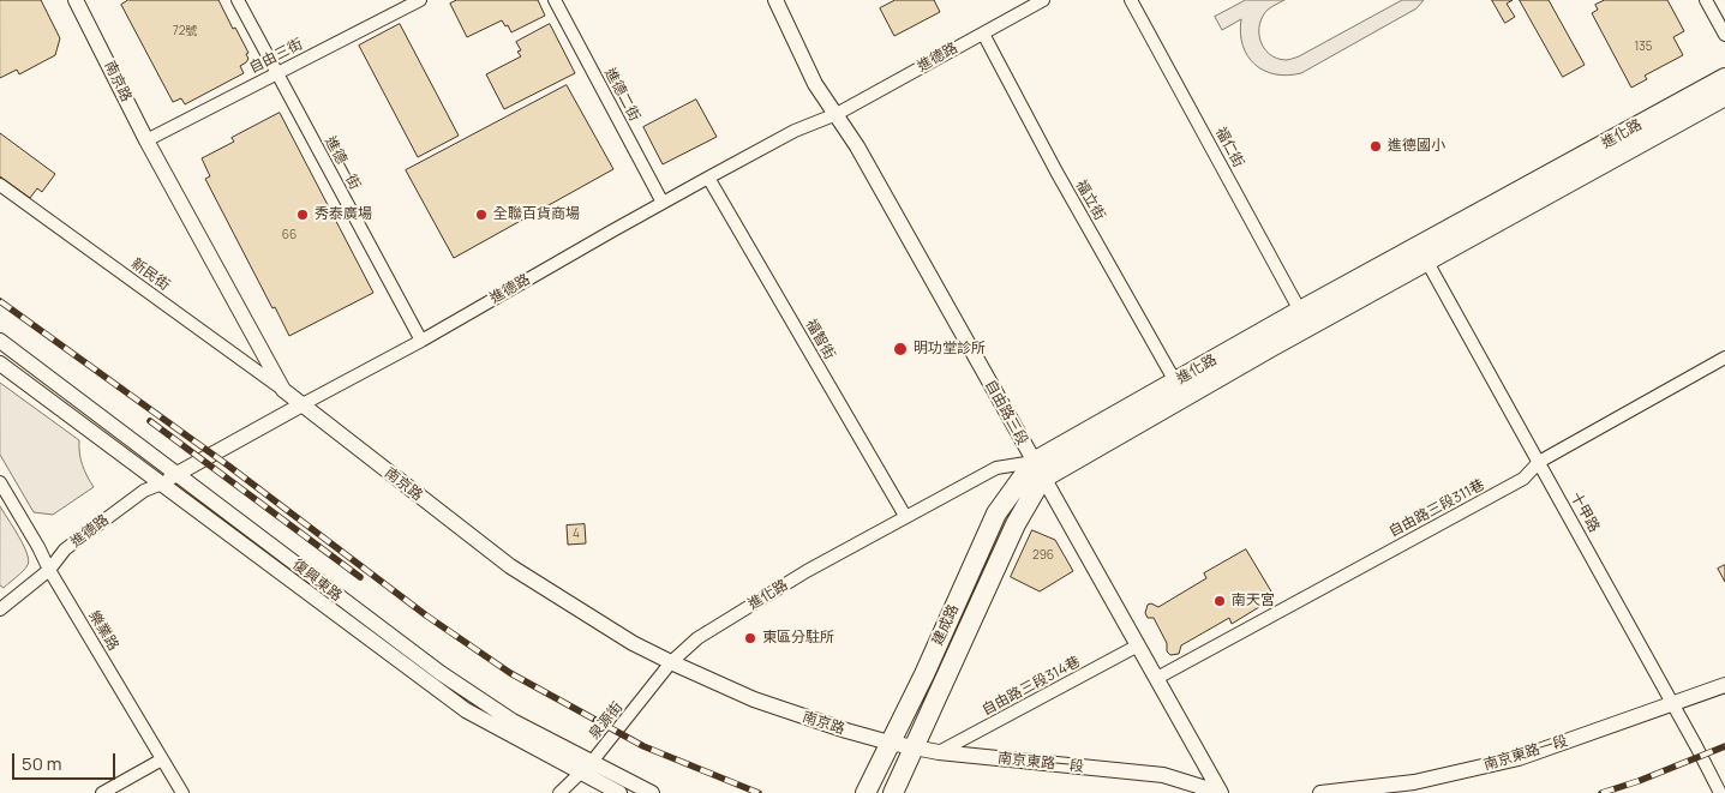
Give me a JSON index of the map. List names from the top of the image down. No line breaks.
{"streets":{"main road":["進化路","建成路"],"street":["自由三街","進德路","南京路","進德二街","福仁街","進德一街","福立街","新民街","福智街","自由路三段","自由路三段311巷","十甲路","復興東路","樂業路","自由路三段314巷","泉源街","南京東路一段"]},"crossings":[["自由三街","南京路"],["自由三街","進德一街"],["進德路","南京路"],["進德路","進德二街"],["進德路","進德一街"],["進德路","福立街"],["進德路","福智街"],["進德路","自由路三段"],["進德路","復興東路"],["進德路","樂業路"],["南京路","進化路"],["南京路","新民街"],["南京路","建成路"],["南京路","自由路三段314巷"],["南京路","泉源街"],["南京路","南京東路一段"],["進化路","福仁街"],["進化路","福立街"],["進化路","福智街"],["進化路","自由路三段"],["進化路","十甲路"],["進化路","建成路"],["進化路","泉源街"],["自由路三段","自由路三段311巷"],["自由路三段","建成路"],["自由路三段","自由路三段314巷"],["自由路三段","南京東路一段"],["自由路三段311巷","十甲路"],["十甲路","南京東路一段"],["復興東路","泉源街"],["建成路","自由路三段314巷"],["建成路","南京東路一段"],["自由路三段314巷","南京東路一段"]],"places":["進德國小","秀泰廣場","全聯百貨商場","明功堂診所","南天宮","東區分駐所"],"house_numbers":["72號","135","66","4","296"],"scale_bar":"50 m"}
